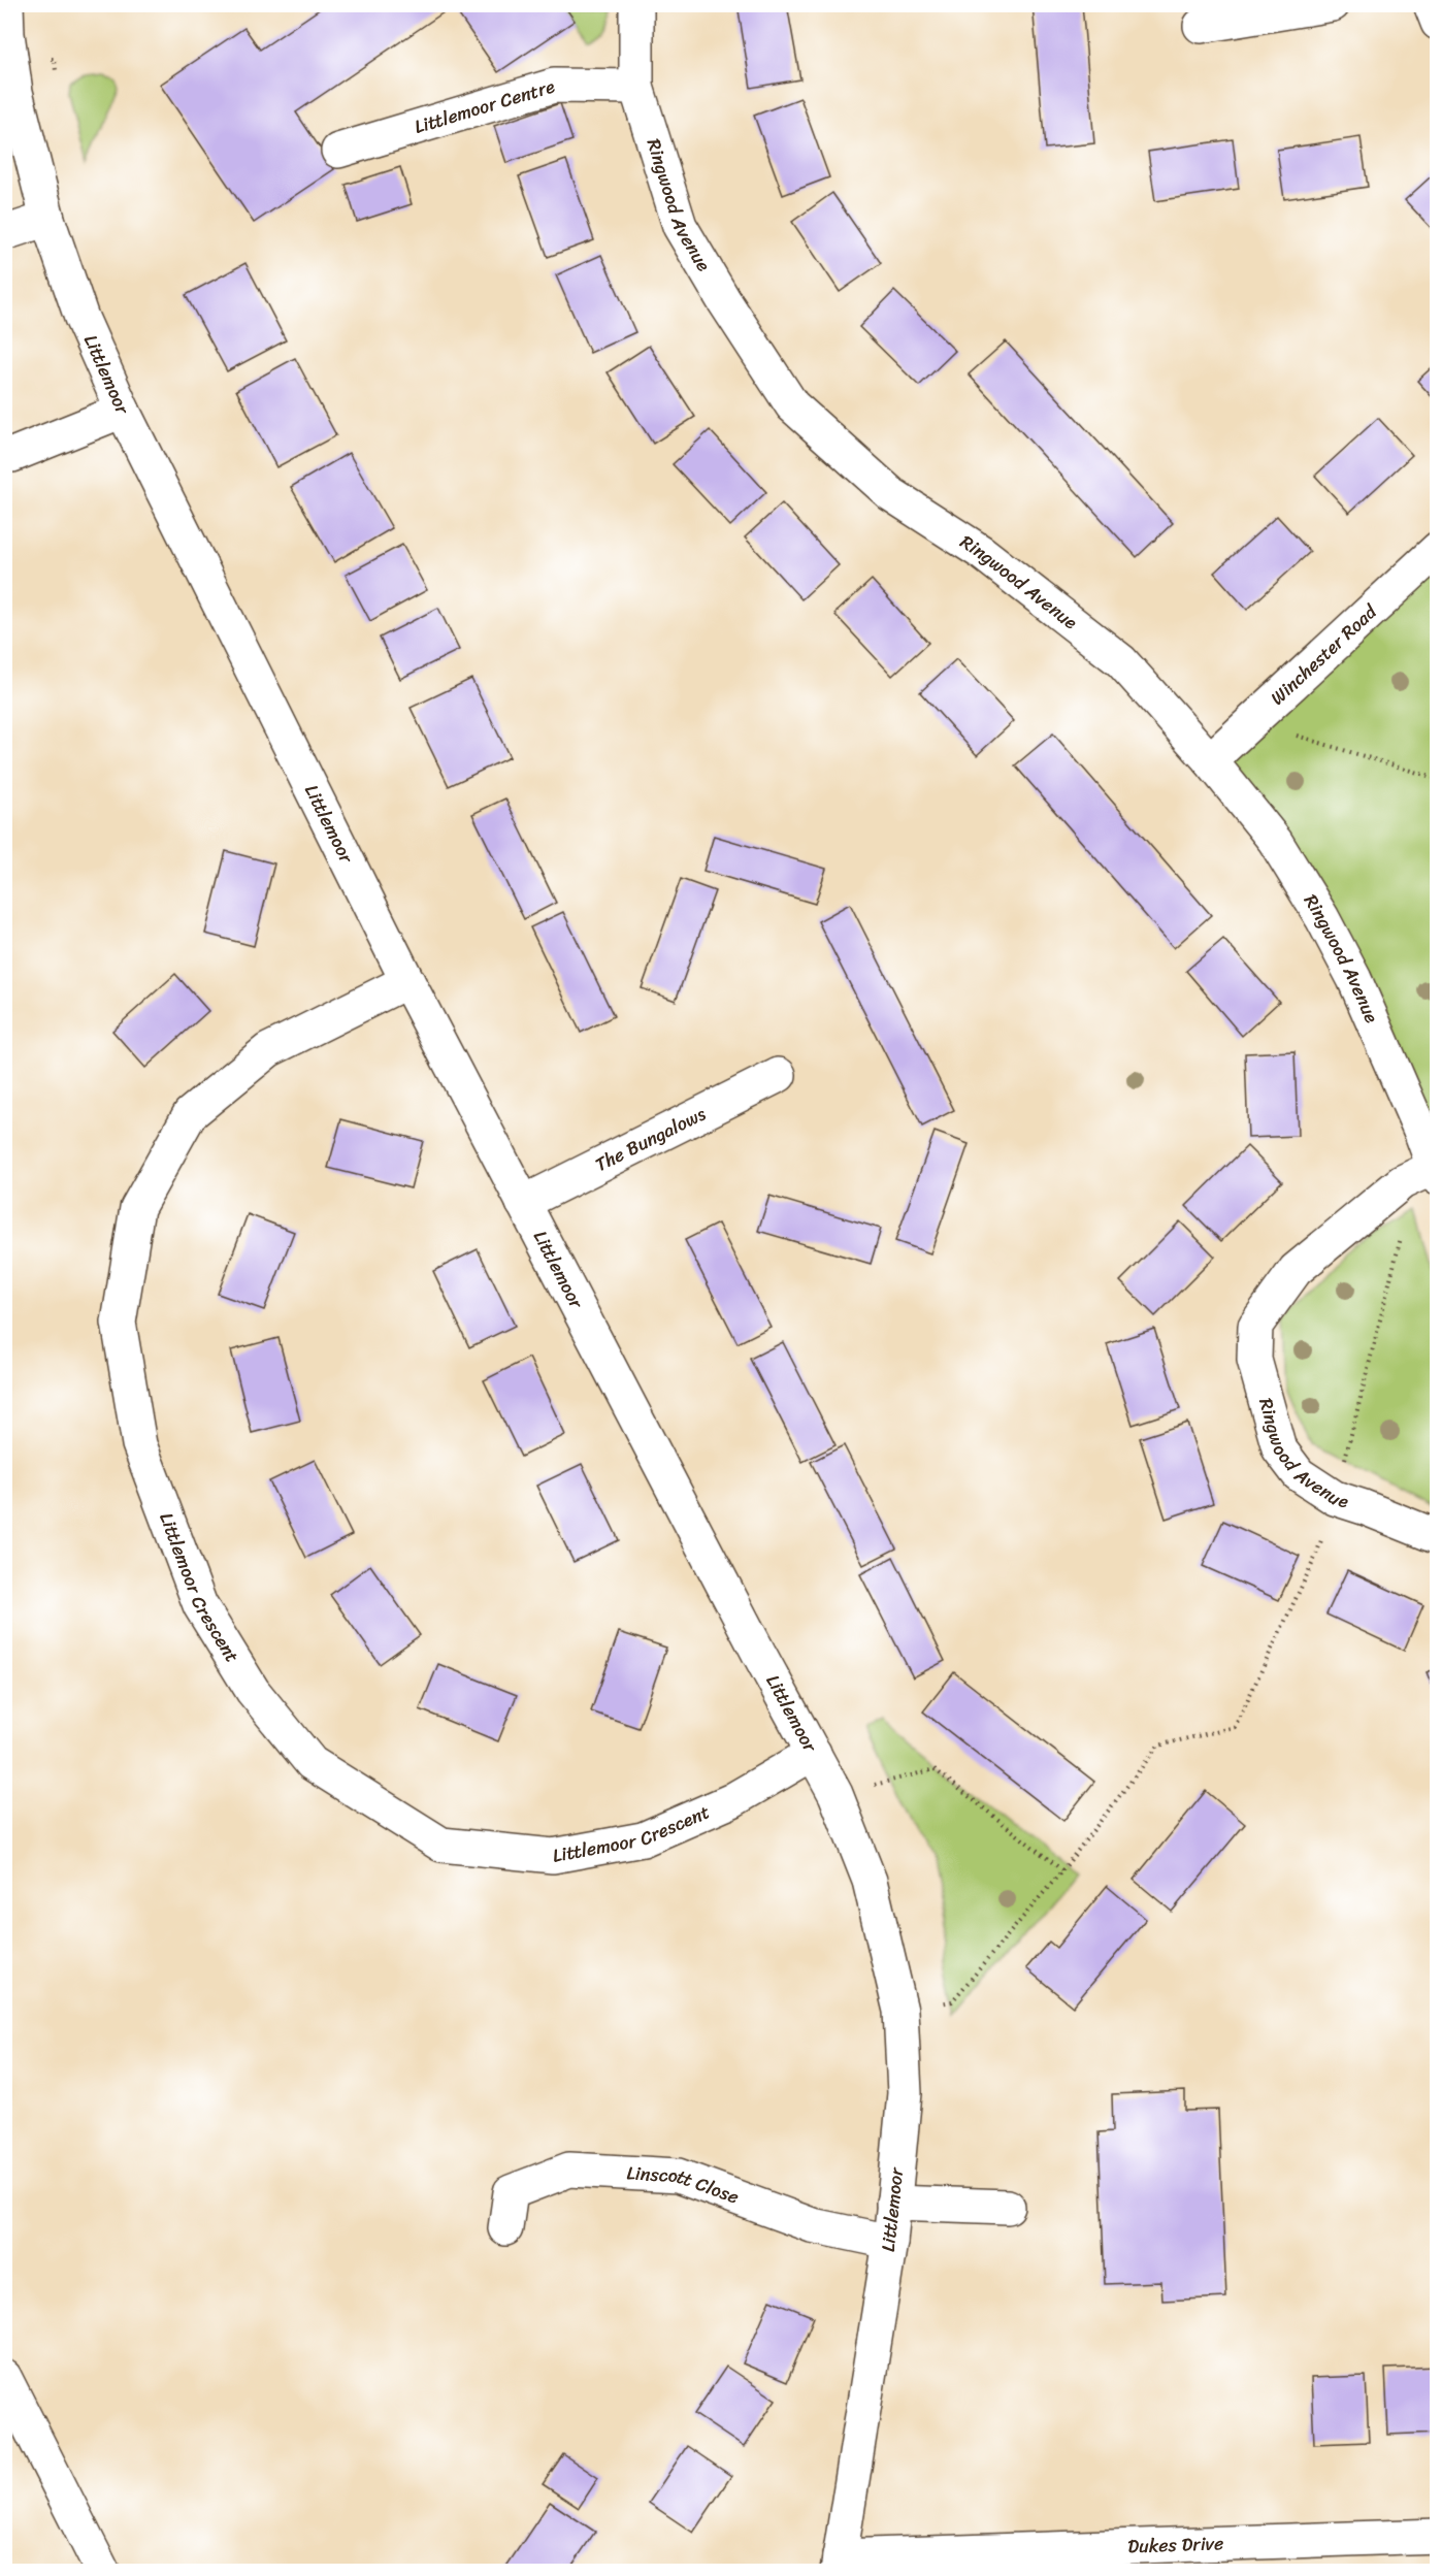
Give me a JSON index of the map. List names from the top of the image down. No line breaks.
{"streets":{"street":["Littlemoor Centre","Ringwood Avenue","Littlemoor","Winchester Road","The Bungalows","Littlemoor Crescent","Linscott Close","Dukes Drive"]},"crossings":[["Littlemoor Centre","Ringwood Avenue"],["Ringwood Avenue","Winchester Road"],["Littlemoor","The Bungalows"],["Littlemoor","Littlemoor Crescent"],["Littlemoor","Linscott Close"],["Littlemoor","Dukes Drive"]]}
